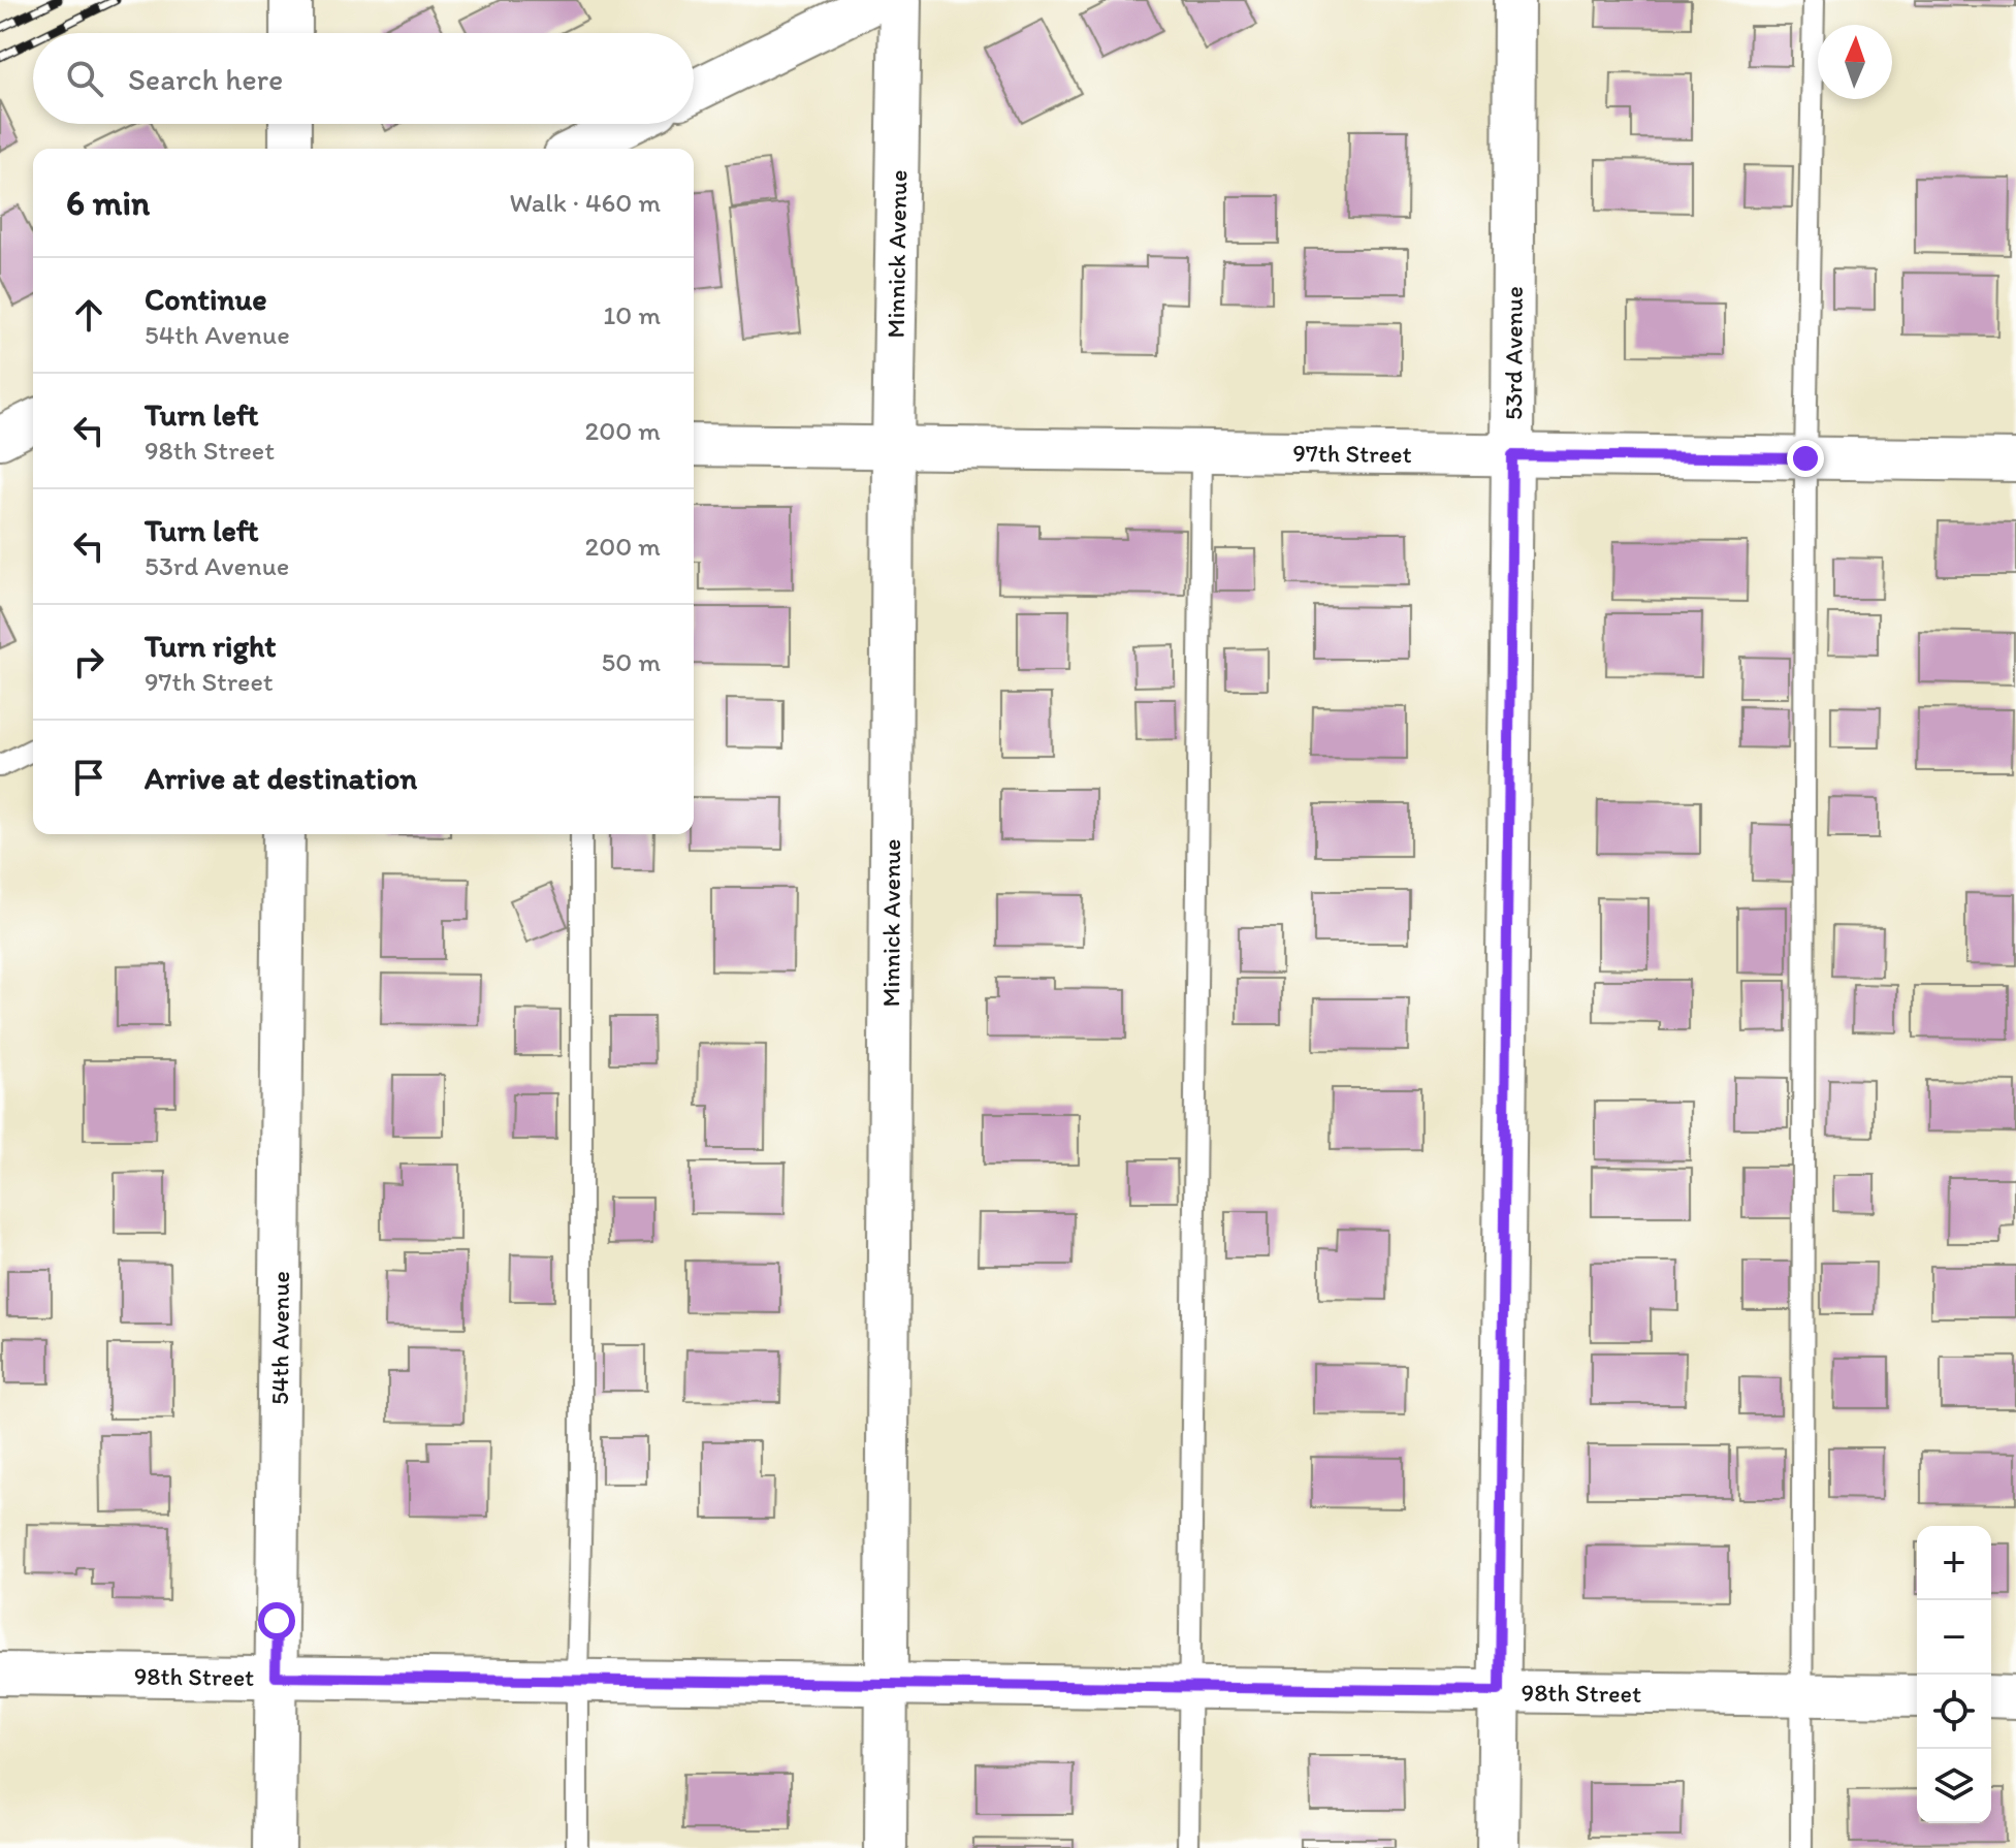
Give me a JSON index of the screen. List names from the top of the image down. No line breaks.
{"streets":{"street":["Minnick Avenue","53rd Avenue","97th Street","54th Avenue","98th Street"]},"crossings":[["Minnick Avenue","97th Street"],["Minnick Avenue","98th Street"],["53rd Avenue","97th Street"],["53rd Avenue","98th Street"],["54th Avenue","98th Street"]],"north":"top","page":{"search":"Search here","heading":["6 min","Walk · 460 m"],"list":[["Continue","54th Avenue","10 m"],["Turn left","98th Street","200 m"],["Turn left","53rd Avenue","200 m"],["Turn right","97th Street","50 m"],"Arrive at destination"],"map_buttons":["+","−"]}}
